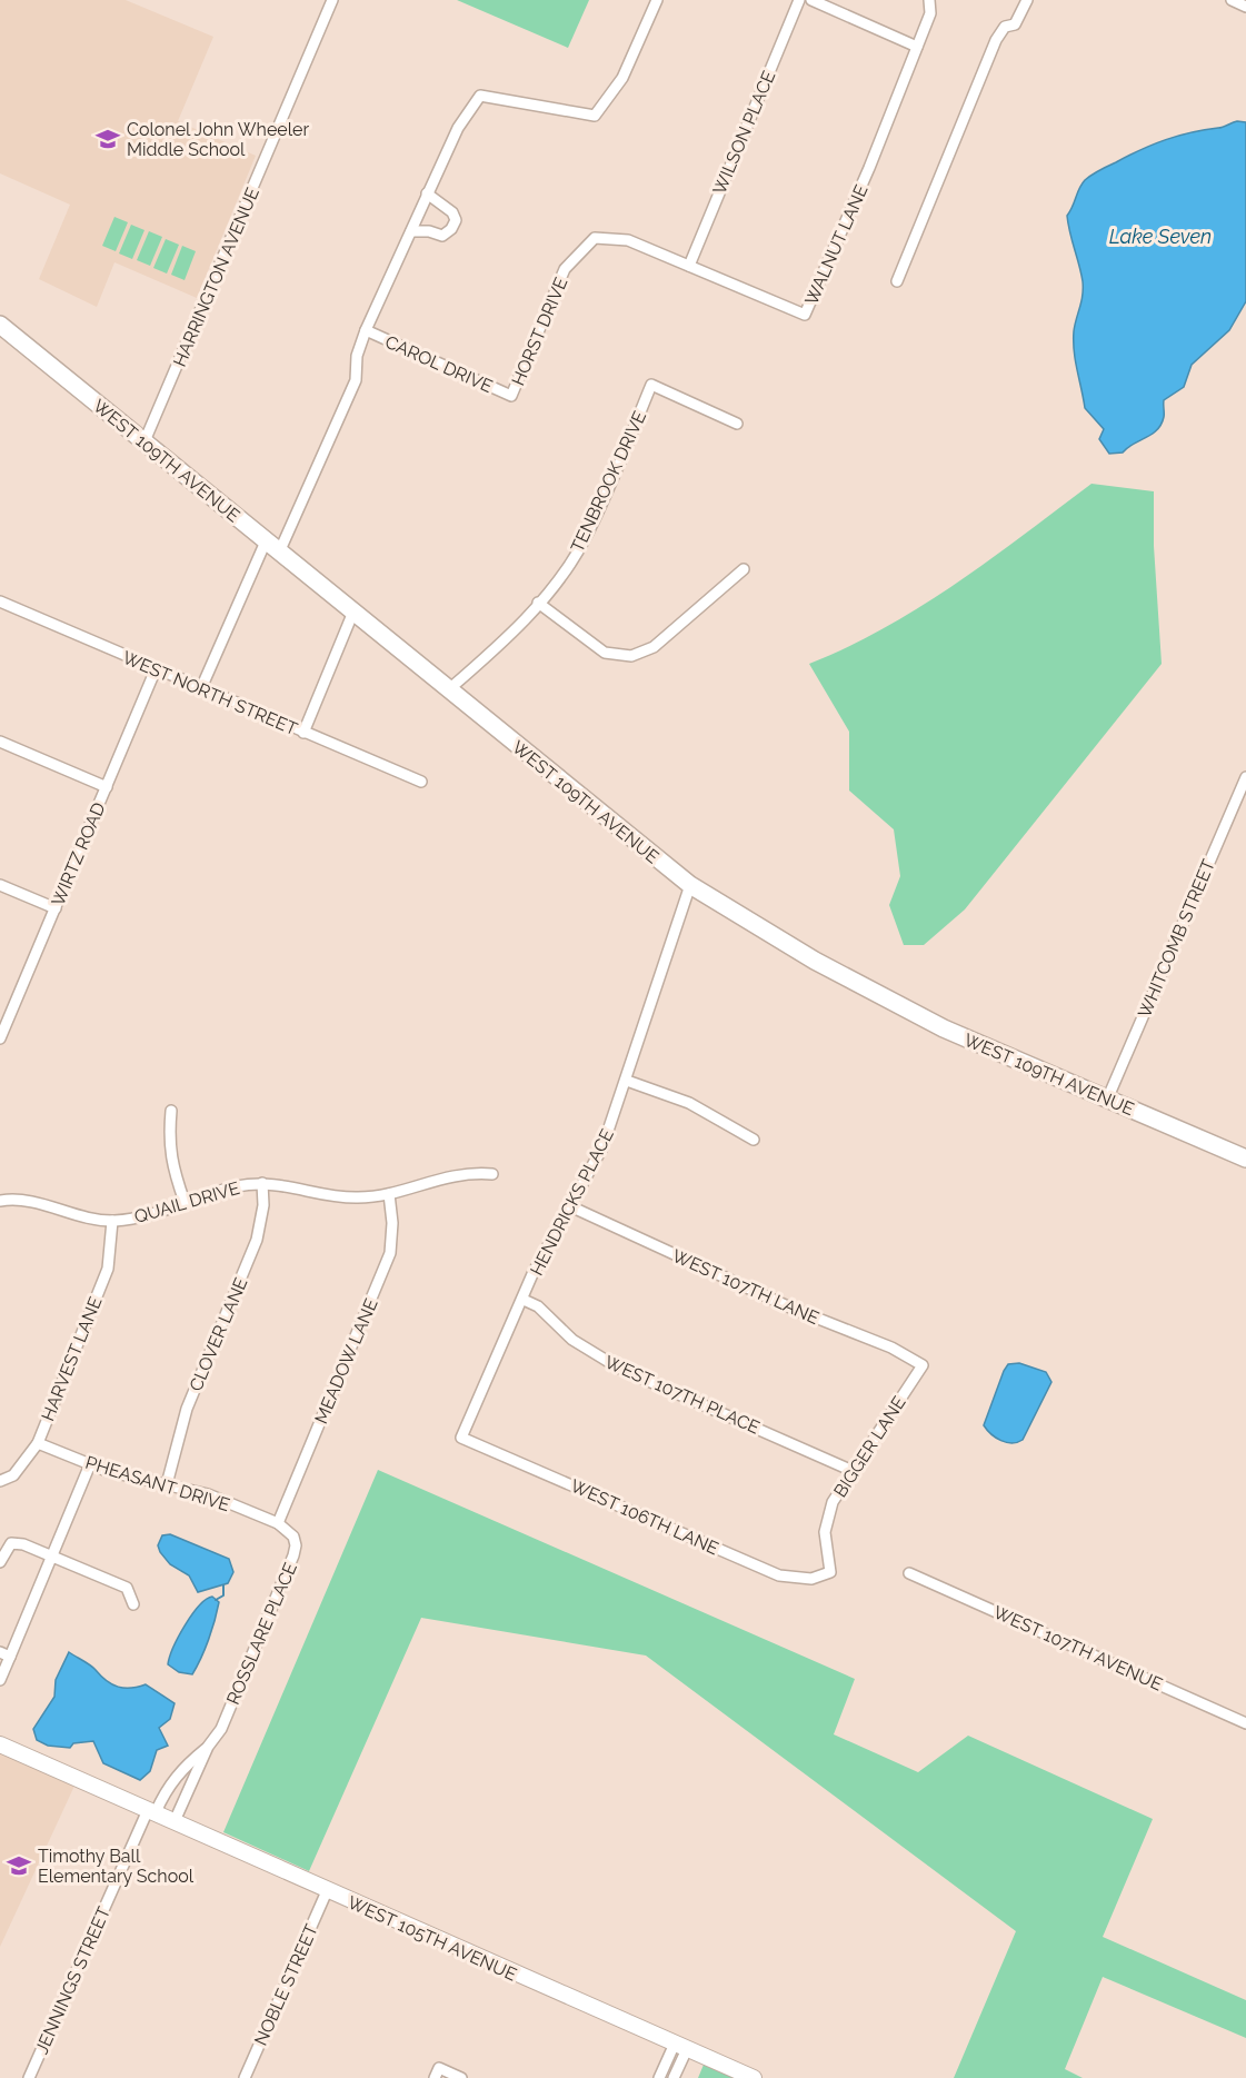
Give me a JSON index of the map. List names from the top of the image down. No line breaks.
{"streets":{"main road":["WEST 109TH AVENUE"],"street":["WILSON PLACE","WALNUT LANE","HARRINGTON AVENUE","HORST DRIVE","CAROL DRIVE","TENBROOK DRIVE","WEST NORTH STREET","WIRTZ ROAD","WHITCOMB STREET","QUAIL DRIVE","HENDRICKS PLACE","WEST 107TH LANE","CLOVER LANE","HARVEST LANE","MEADOW LANE","WEST 107TH PLACE","BIGGER LANE","PHEASANT DRIVE","WEST 106TH LANE","ROSSLARE PLACE","WEST 107TH AVENUE","WEST 105TH AVENUE","JENNINGS STREET","NOBLE STREET"]},"crossings":[["WILSON PLACE","WALNUT LANE"],["WALNUT LANE","HORST DRIVE"],["HARRINGTON AVENUE","WEST 109TH AVENUE"],["HORST DRIVE","CAROL DRIVE"],["WEST 109TH AVENUE","TENBROOK DRIVE"],["WEST 109TH AVENUE","WHITCOMB STREET"],["WEST 109TH AVENUE","HENDRICKS PLACE"],["WEST NORTH STREET","WIRTZ ROAD"],["QUAIL DRIVE","CLOVER LANE"],["QUAIL DRIVE","HARVEST LANE"],["QUAIL DRIVE","MEADOW LANE"],["HENDRICKS PLACE","WEST 107TH LANE"],["HENDRICKS PLACE","WEST 107TH PLACE"],["HENDRICKS PLACE","WEST 106TH LANE"],["WEST 107TH LANE","BIGGER LANE"],["CLOVER LANE","PHEASANT DRIVE"],["HARVEST LANE","PHEASANT DRIVE"],["MEADOW LANE","PHEASANT DRIVE"],["MEADOW LANE","ROSSLARE PLACE"],["WEST 107TH PLACE","BIGGER LANE"],["BIGGER LANE","WEST 106TH LANE"],["PHEASANT DRIVE","ROSSLARE PLACE"],["ROSSLARE PLACE","WEST 105TH AVENUE"],["ROSSLARE PLACE","JENNINGS STREET"],["WEST 105TH AVENUE","JENNINGS STREET"],["WEST 105TH AVENUE","NOBLE STREET"]],"water":["Lake Seven"],"places":{"school or university":["Colonel John Wheeler Middle School","Timothy Ball Elementary School"]}}
